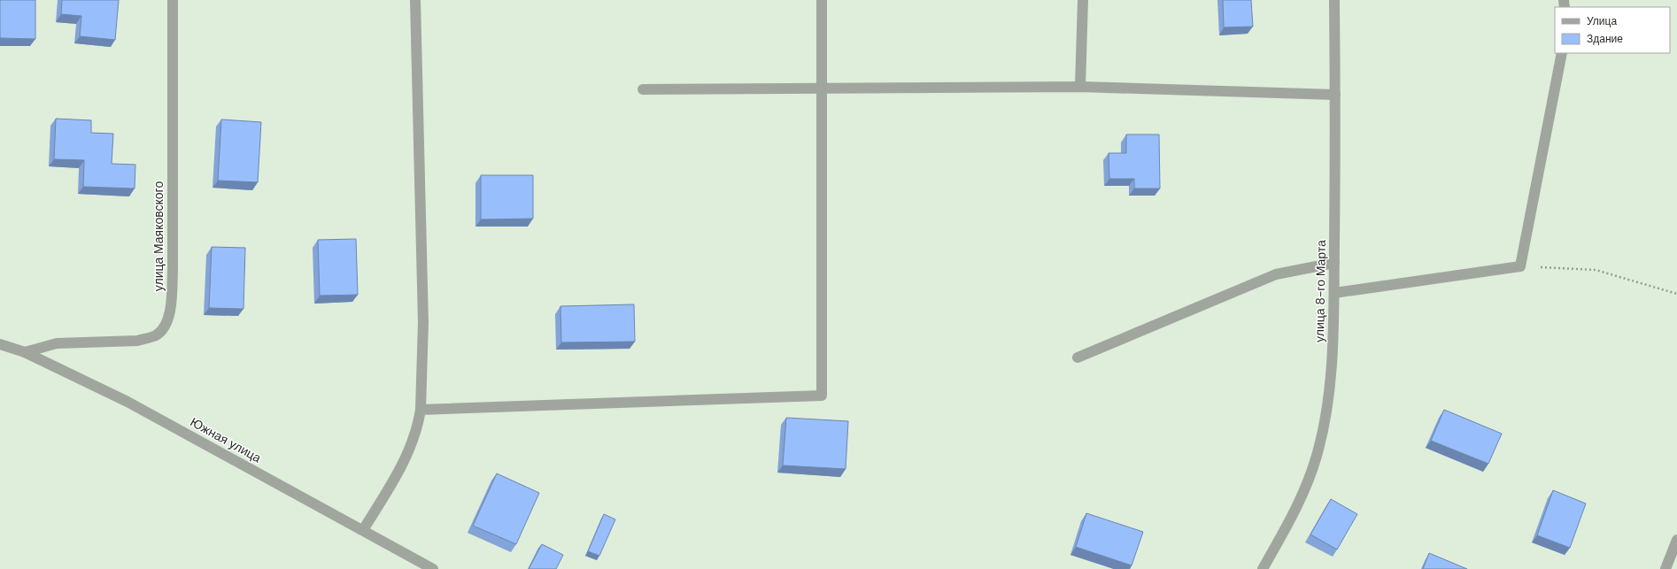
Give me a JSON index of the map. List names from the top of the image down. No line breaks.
{"streets":{"street":["улица Маяковского","улица 8-го Марта","Южная улица"]},"crossings":[["улица Маяковского","Южная улица"]],"legend":["Улица","Здание"]}
